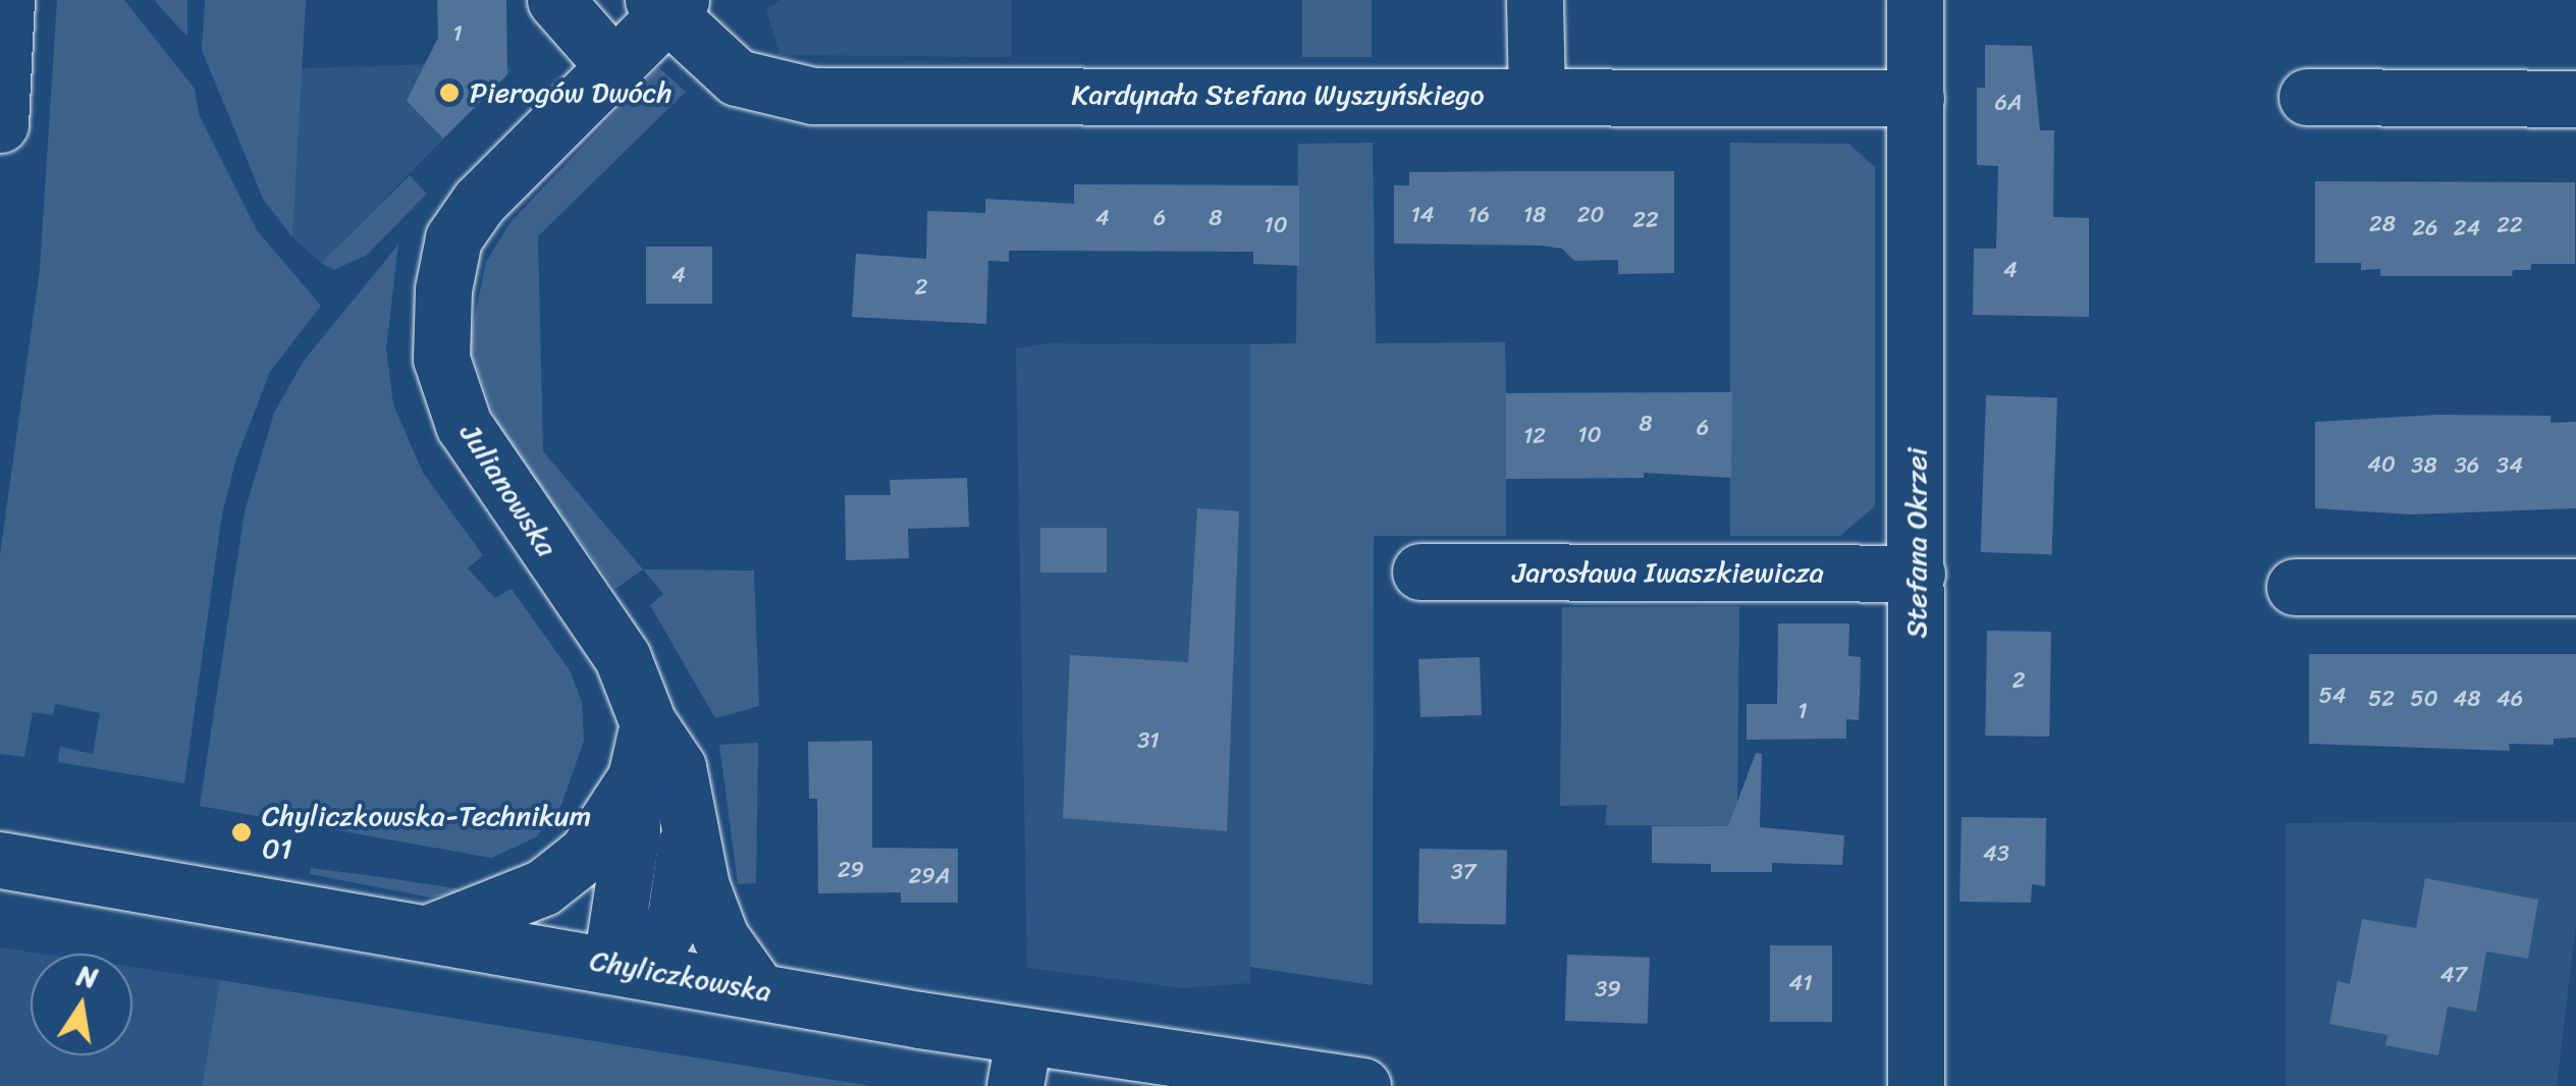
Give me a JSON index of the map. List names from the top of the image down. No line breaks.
{"streets":{"street":["Kardynała Stefana Wyszyńskiego","Julianowska","Stefana Okrzei","Jarosława Iwaszkiewicza","Chyliczkowska"]},"crossings":[["Kardynała Stefana Wyszyńskiego","Julianowska"],["Kardynała Stefana Wyszyńskiego","Stefana Okrzei"],["Julianowska","Chyliczkowska"],["Stefana Okrzei","Jarosława Iwaszkiewicza"]],"places":["Pierogów Dwóch","Chyliczkowska-Technikum 01"],"house_numbers":["1","6A","14","16","18","20","4","6","8","22","28","10","22","26","24","4","4","2","8","6","10","12","40","38","36","34","2","54","52","50","48","46","1","31","43","29","37","29A","47","41","39"],"north":"top"}
